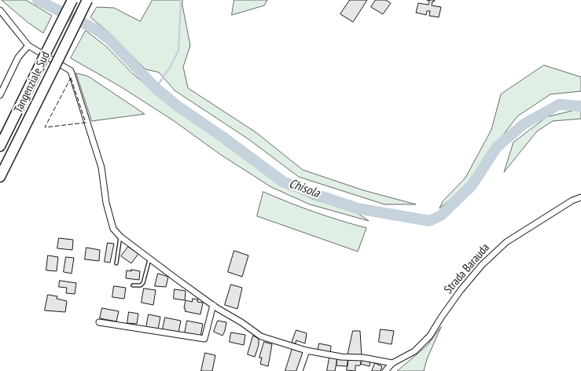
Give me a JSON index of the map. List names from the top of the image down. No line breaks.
{"streets":{"highway":["Tangenziale Sud"],"street":["Strada Barauda"]},"water":["Chisola"]}
